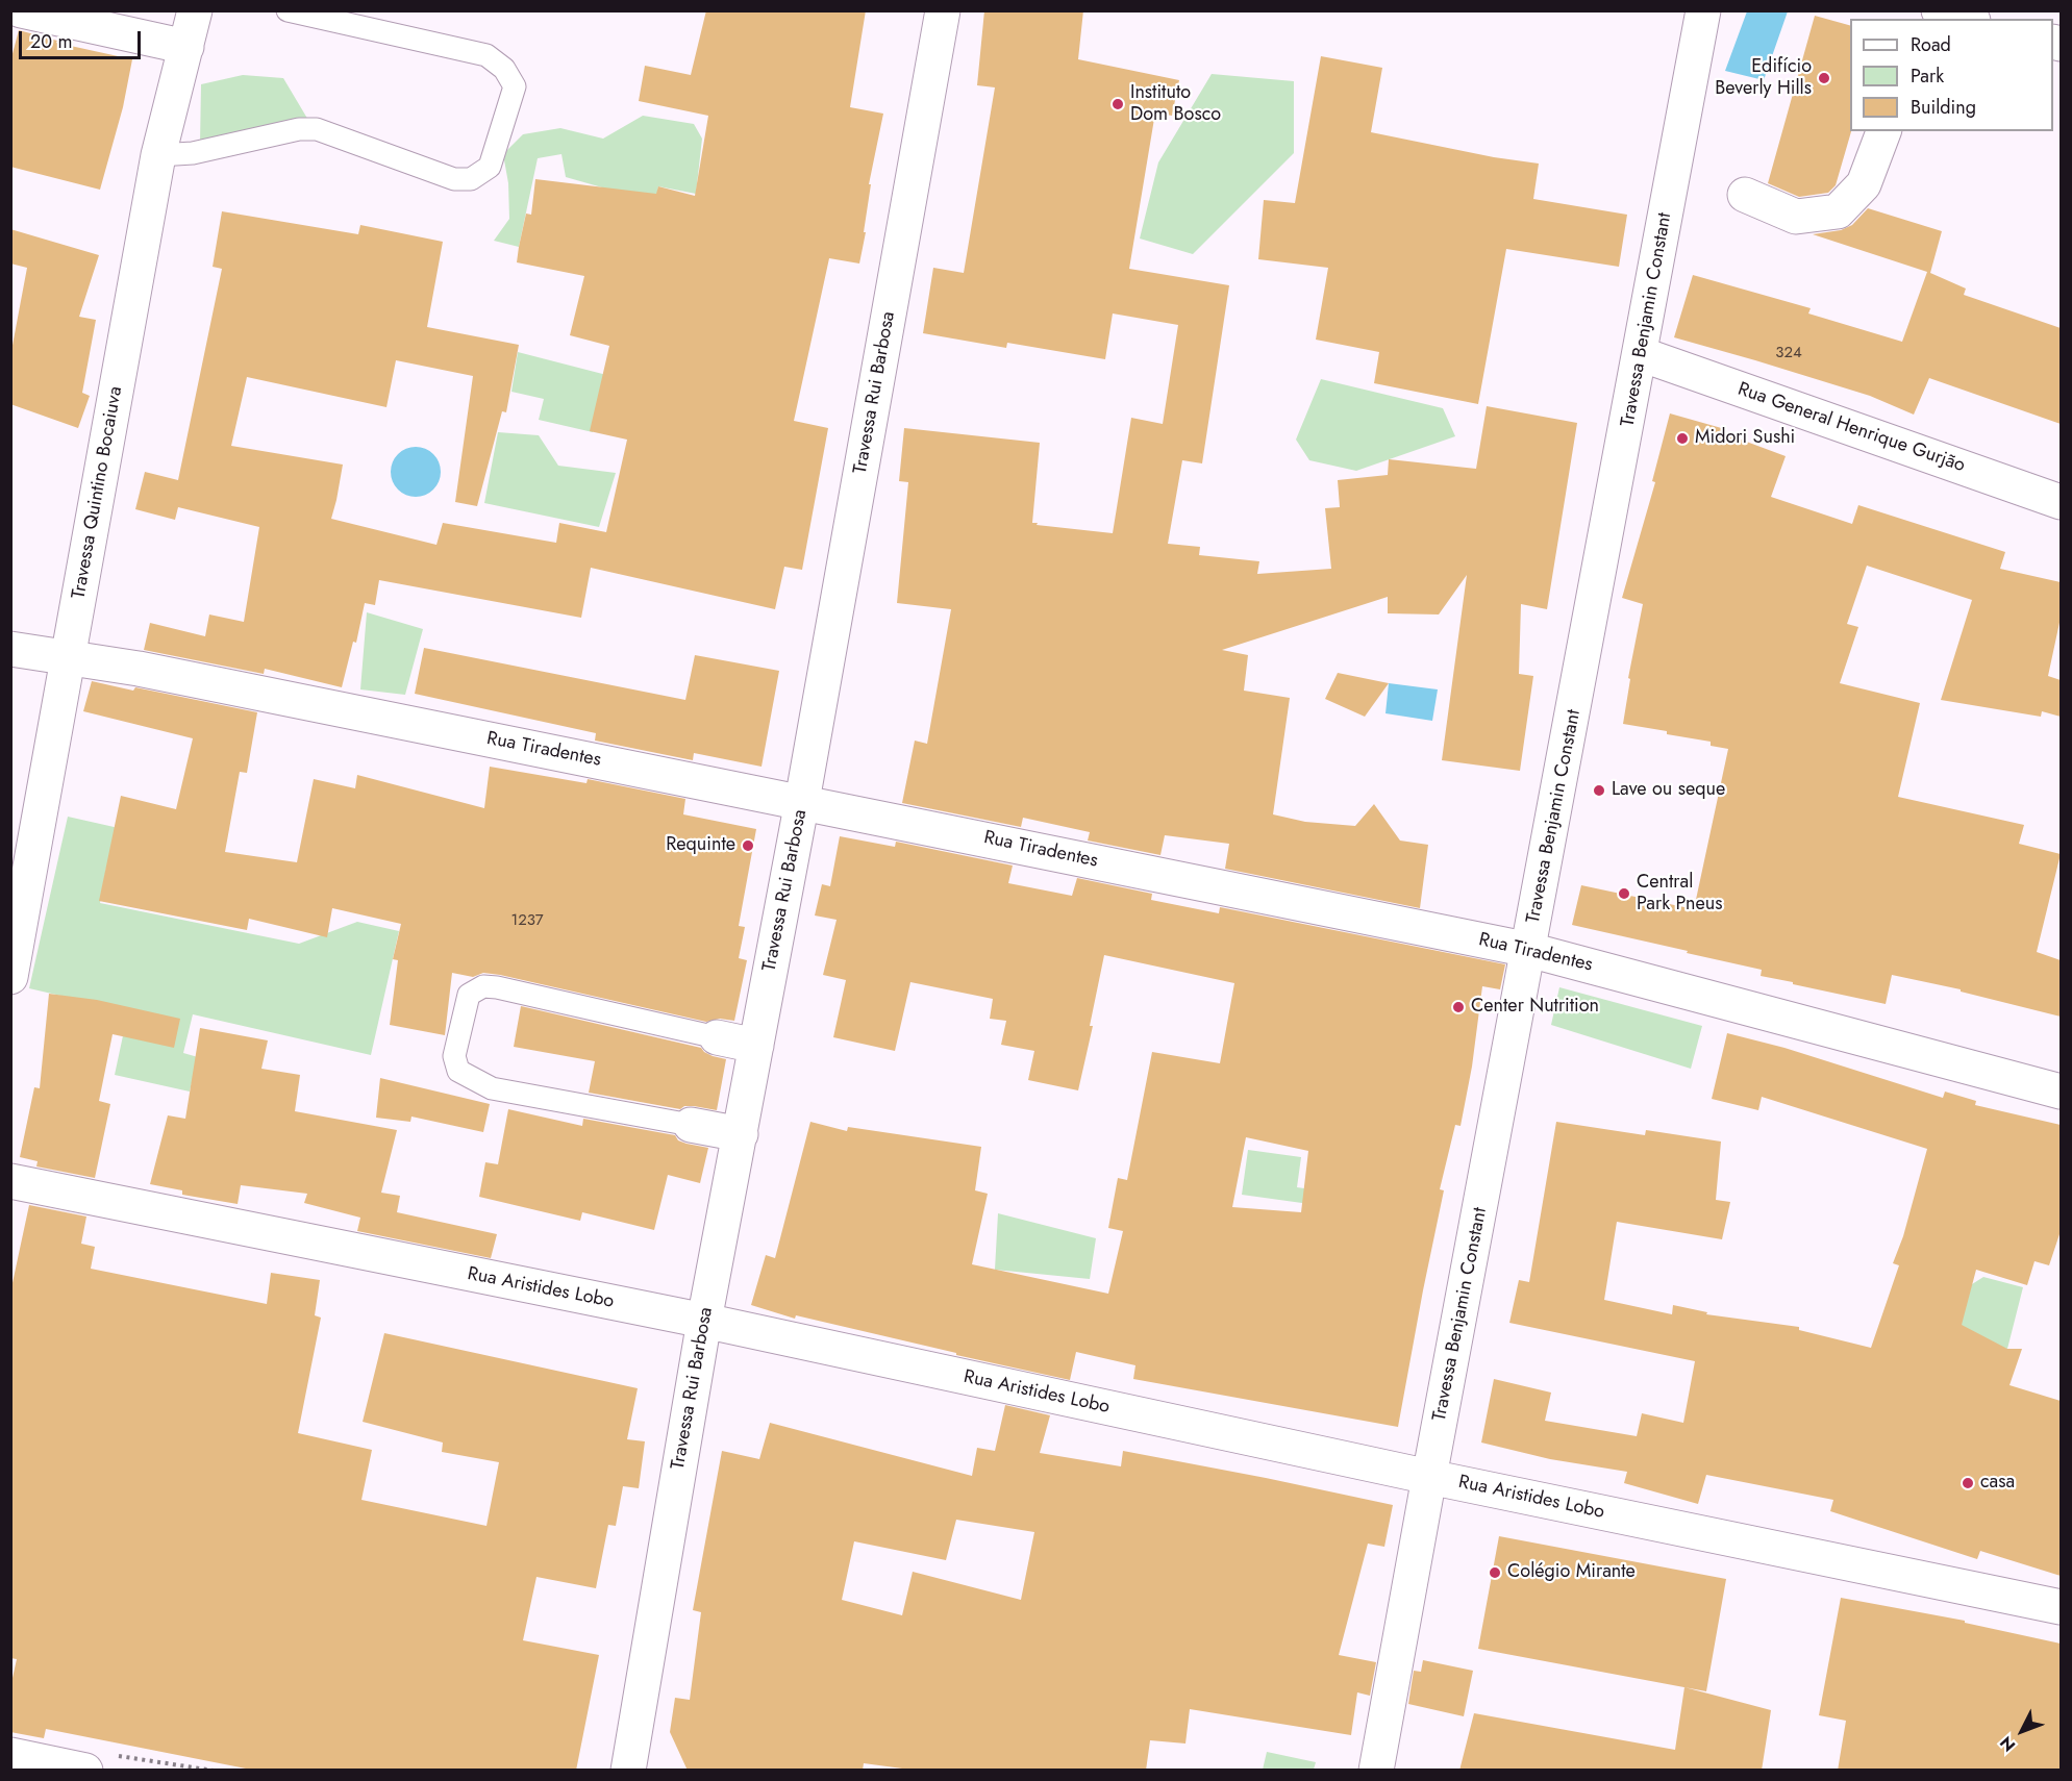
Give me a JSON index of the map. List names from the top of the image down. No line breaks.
{"streets":{"street":["Travessa Benjamin Constant","Travessa Rui Barbosa","Rua General Henrique Gurjão","Travessa Quintino Bocaiuva","Rua Tiradentes","Rua Aristides Lobo"]},"crossings":[["Travessa Benjamin Constant","Rua General Henrique Gurjão"],["Travessa Benjamin Constant","Rua Tiradentes"],["Travessa Benjamin Constant","Rua Aristides Lobo"],["Travessa Rui Barbosa","Rua Tiradentes"],["Travessa Rui Barbosa","Rua Aristides Lobo"],["Travessa Quintino Bocaiuva","Rua Tiradentes"]],"places":["Edifício Beverly Hills","Instituto Dom Bosco","Midori Sushi","Lave ou seque","Requinte","Central Park Pneus","Center Nutrition","casa","Colégio Mirante"],"house_numbers":["324","1237"],"legend":["Road","Park","Building"],"scale_bar":"20 m","north":"bottom left"}
